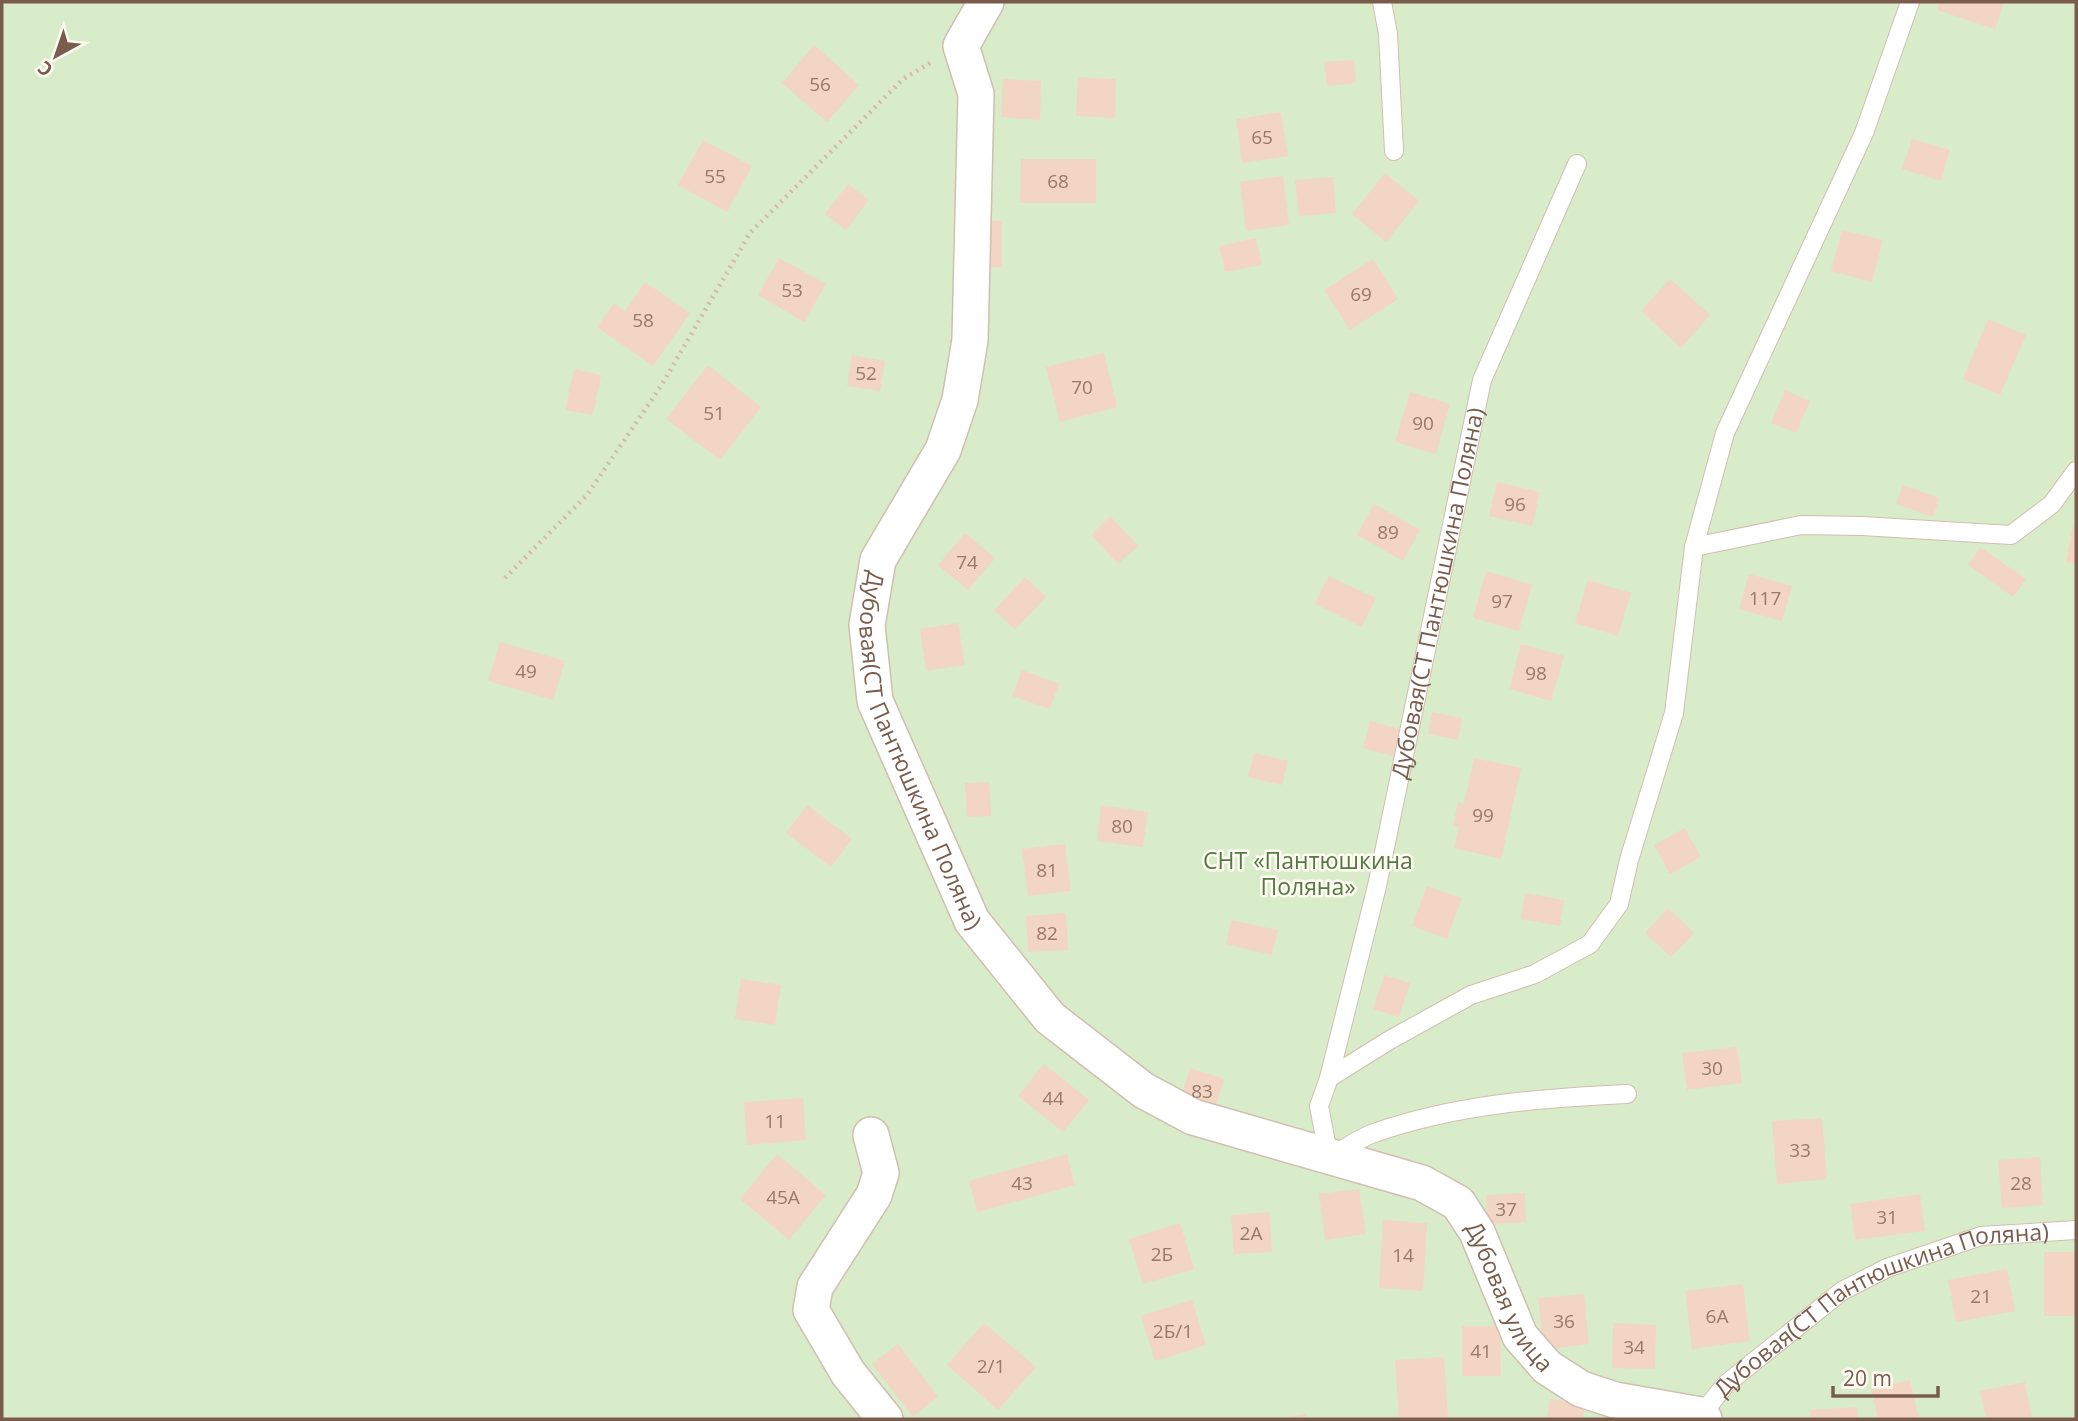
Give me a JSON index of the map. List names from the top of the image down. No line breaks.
{"streets":{"street":["Дубовая(СТ Пантюшкина Поляна)","Дубовая улица"]},"crossings":[["Дубовая(СТ Пантюшкина Поляна)","Дубовая улица"]],"parks":["СНТ «Пантюшкина Поляна»"],"house_numbers":["56","65","55","68","53","69","58","52","70","51","90","96","89","74","117","97","49","98","99","80","81","82","30","83","44","11","33","43","28","45А","37","31","2А","2Б","14","21","6А","36","2Б/1","34","41","2/1"],"scale_bar":"20 m","north":"bottom left"}
